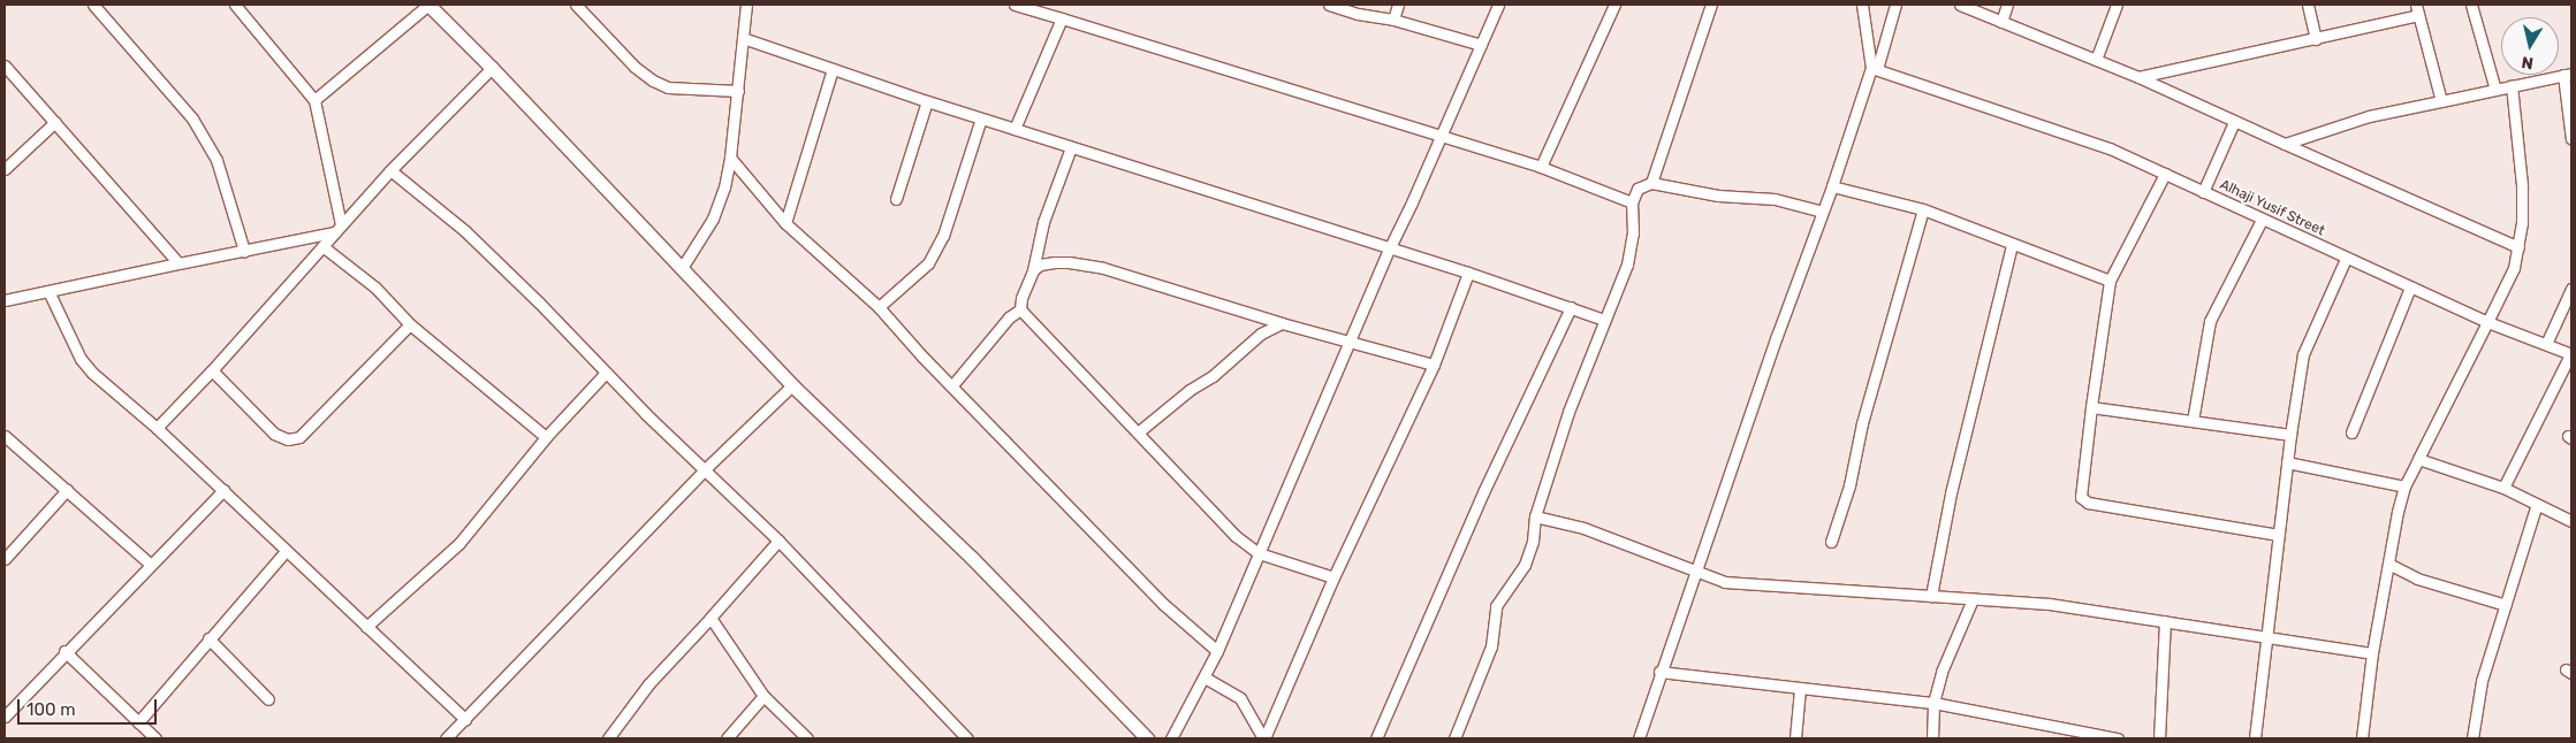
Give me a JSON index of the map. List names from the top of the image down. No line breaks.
{"streets":{"street":["Alhaji Yusif Street"]},"scale_bar":"100 m","north":"bottom"}
